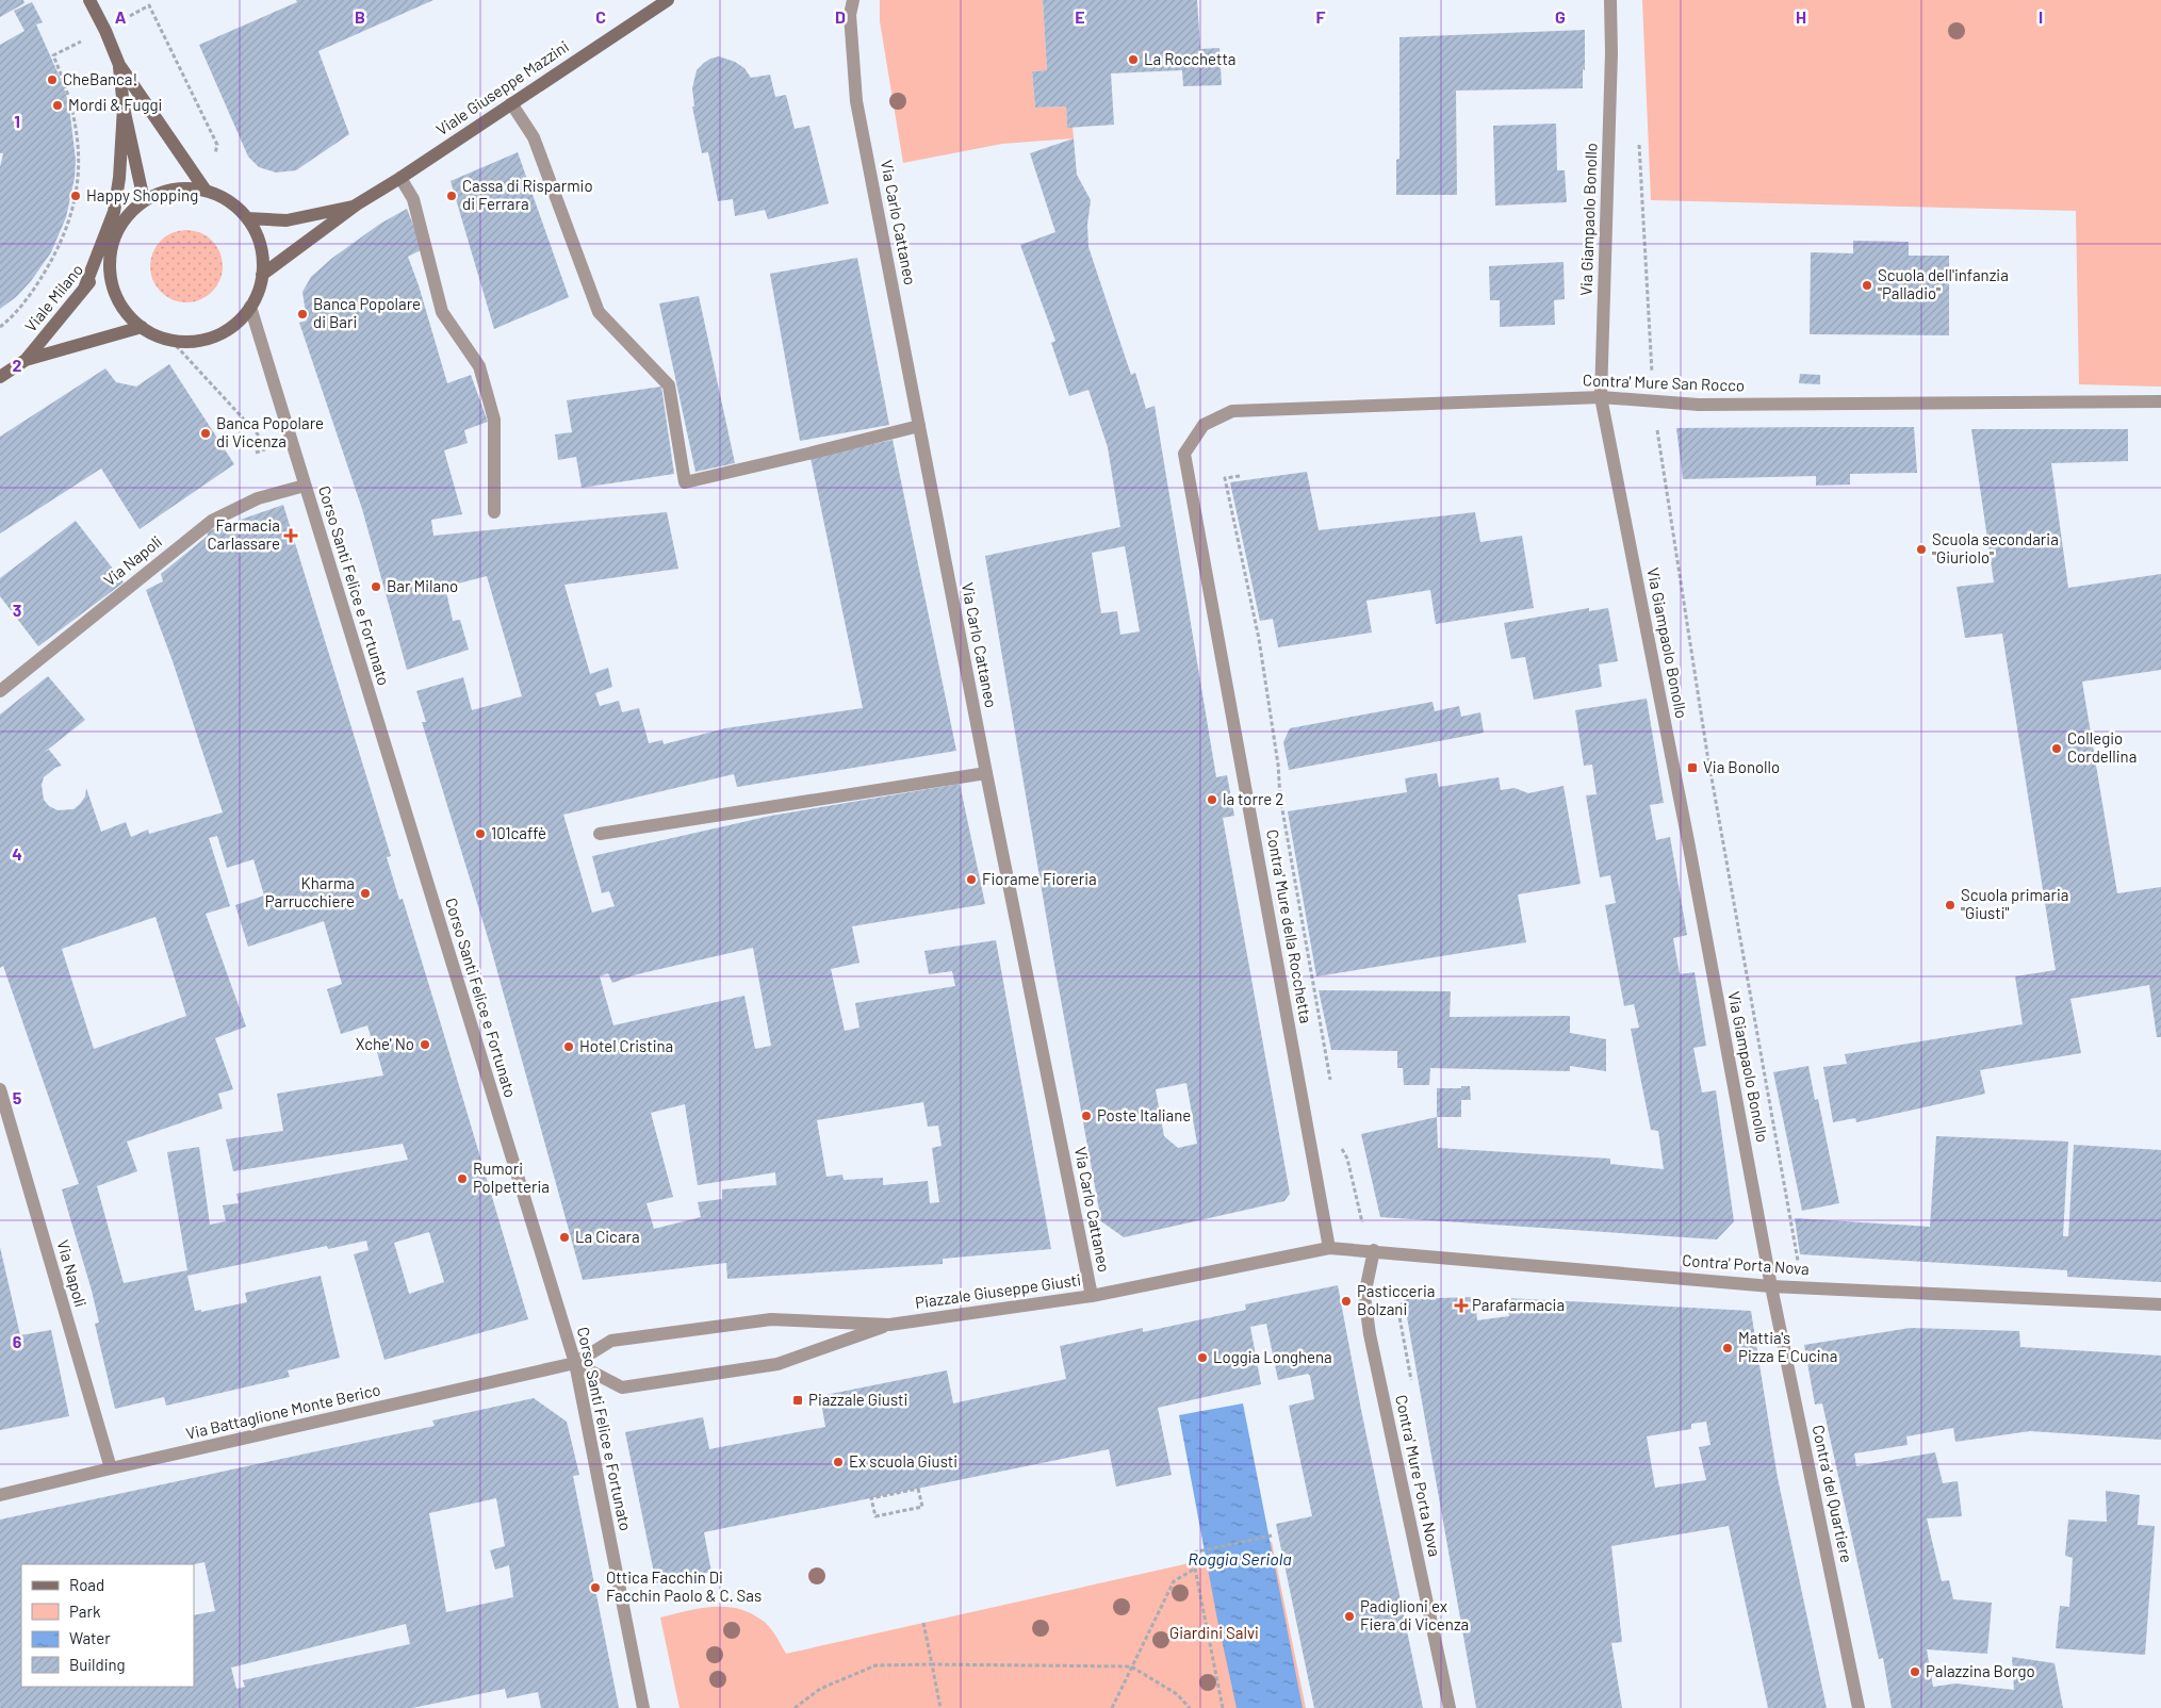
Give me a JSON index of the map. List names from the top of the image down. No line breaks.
{"streets":{"main road":["Viale Giuseppe Mazzini","Viale Milano"],"street":["Via Giampaolo Bonollo","Via Carlo Cattaneo","Contra' Mure San Rocco","Via Napoli","Corso Santi Felice e Fortunato","Contra' Mure della Rocchetta","Contra' Porta Nova","Piazzale Giuseppe Giusti","Via Battaglione Monte Berico","Contra' Mure Porta Nova","Contra' del Quartiere"]},"crossings":[["Viale Giuseppe Mazzini","Viale Milano"],["Viale Giuseppe Mazzini","Corso Santi Felice e Fortunato"],["Via Giampaolo Bonollo","Contra' Mure San Rocco"],["Via Giampaolo Bonollo","Contra' Porta Nova"],["Via Giampaolo Bonollo","Contra' del Quartiere"],["Via Carlo Cattaneo","Piazzale Giuseppe Giusti"],["Viale Milano","Corso Santi Felice e Fortunato"],["Contra' Mure San Rocco","Contra' Mure della Rocchetta"],["Via Napoli","Corso Santi Felice e Fortunato"],["Via Napoli","Via Battaglione Monte Berico"],["Corso Santi Felice e Fortunato","Piazzale Giuseppe Giusti"],["Corso Santi Felice e Fortunato","Via Battaglione Monte Berico"],["Contra' Mure della Rocchetta","Contra' Porta Nova"],["Contra' Mure della Rocchetta","Piazzale Giuseppe Giusti"],["Contra' Porta Nova","Piazzale Giuseppe Giusti"],["Contra' Porta Nova","Contra' Mure Porta Nova"],["Contra' Porta Nova","Contra' del Quartiere"],["Piazzale Giuseppe Giusti","Via Battaglione Monte Berico"]],"water":["Roggia Seriola"],"parks":["Giardini Salvi"],"places":{"other":["La Rocchetta","CheBanca!","Mordi & Fuggi","Happy Shopping","Cassa di Risparmio di Ferrara","Scuola dell'infanzia \"Palladio\"","Banca Popolare di Bari","Banca Popolare di Vicenza","Scuola secondaria \"Giuriolo\"","Bar Milano","Collegio Cordellina","la torre 2","101caffè","Fiorame Fioreria","Kharma Parrucchiere","Scuola primaria \"Giusti\"","Xche' No","Hotel Cristina","Poste Italiane","Rumori Polpetteria","La Cicara","Pasticceria Bolzani","Mattia's Pizza E Cucina","Loggia Longhena","Ex scuola Giusti","Ottica Facchin Di Facchin Paolo & C. Sas","Padiglioni ex Fiera di Vicenza","Palazzina Borgo"],"health":["Farmacia Carlassare","Parafarmacia"],"transit":["Via Bonollo","Piazzale Giusti"]},"legend":["Road","Park","Water","Building"],"grid":{"columns":["A","B","C","D","E","F","G","H","I"],"rows":["1","2","3","4","5","6"]}}
